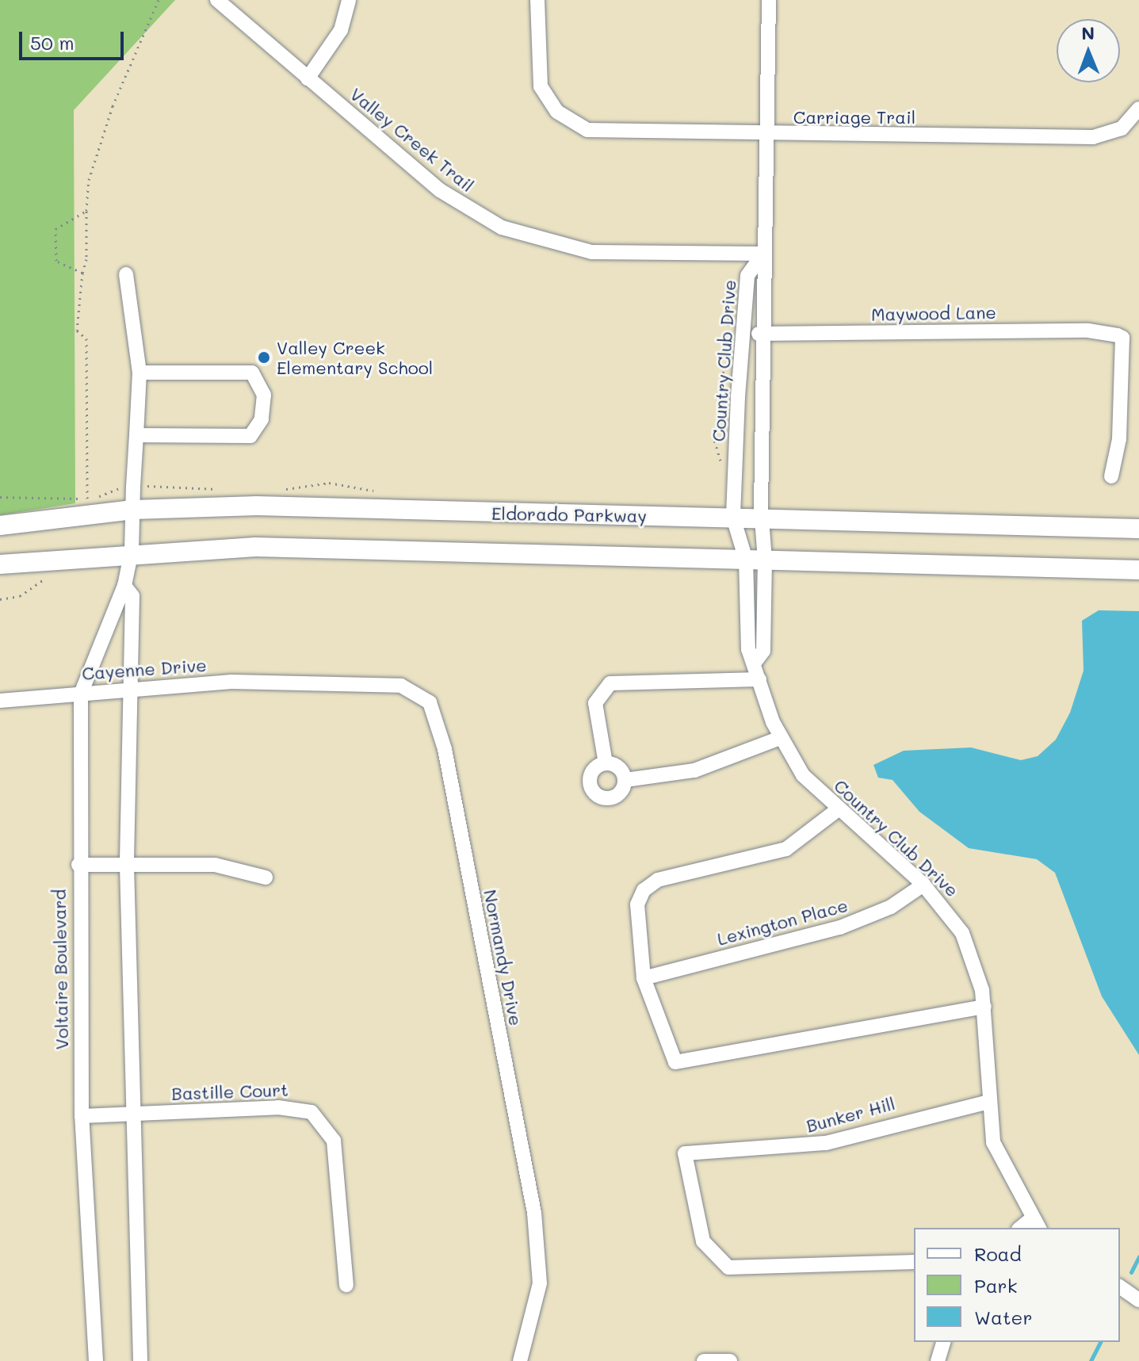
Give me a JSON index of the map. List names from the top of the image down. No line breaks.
{"streets":{"main road":["Eldorado Parkway"],"street":["Carriage Trail","Valley Creek Trail","Maywood Lane","Country Club Drive","Cayenne Drive","Lexington Place","Normandy Drive","Voltaire Boulevard","Bastille Court","Bunker Hill"]},"crossings":[["Carriage Trail","Country Club Drive"],["Valley Creek Trail","Country Club Drive"],["Maywood Lane","Country Club Drive"],["Country Club Drive","Eldorado Parkway"],["Country Club Drive","Lexington Place"],["Country Club Drive","Bunker Hill"],["Eldorado Parkway","Voltaire Boulevard"],["Cayenne Drive","Normandy Drive"],["Cayenne Drive","Voltaire Boulevard"],["Voltaire Boulevard","Bastille Court"]],"places":["Valley Creek Elementary School"],"legend":["Road","Park","Water"],"scale_bar":"50 m","north":"top"}
